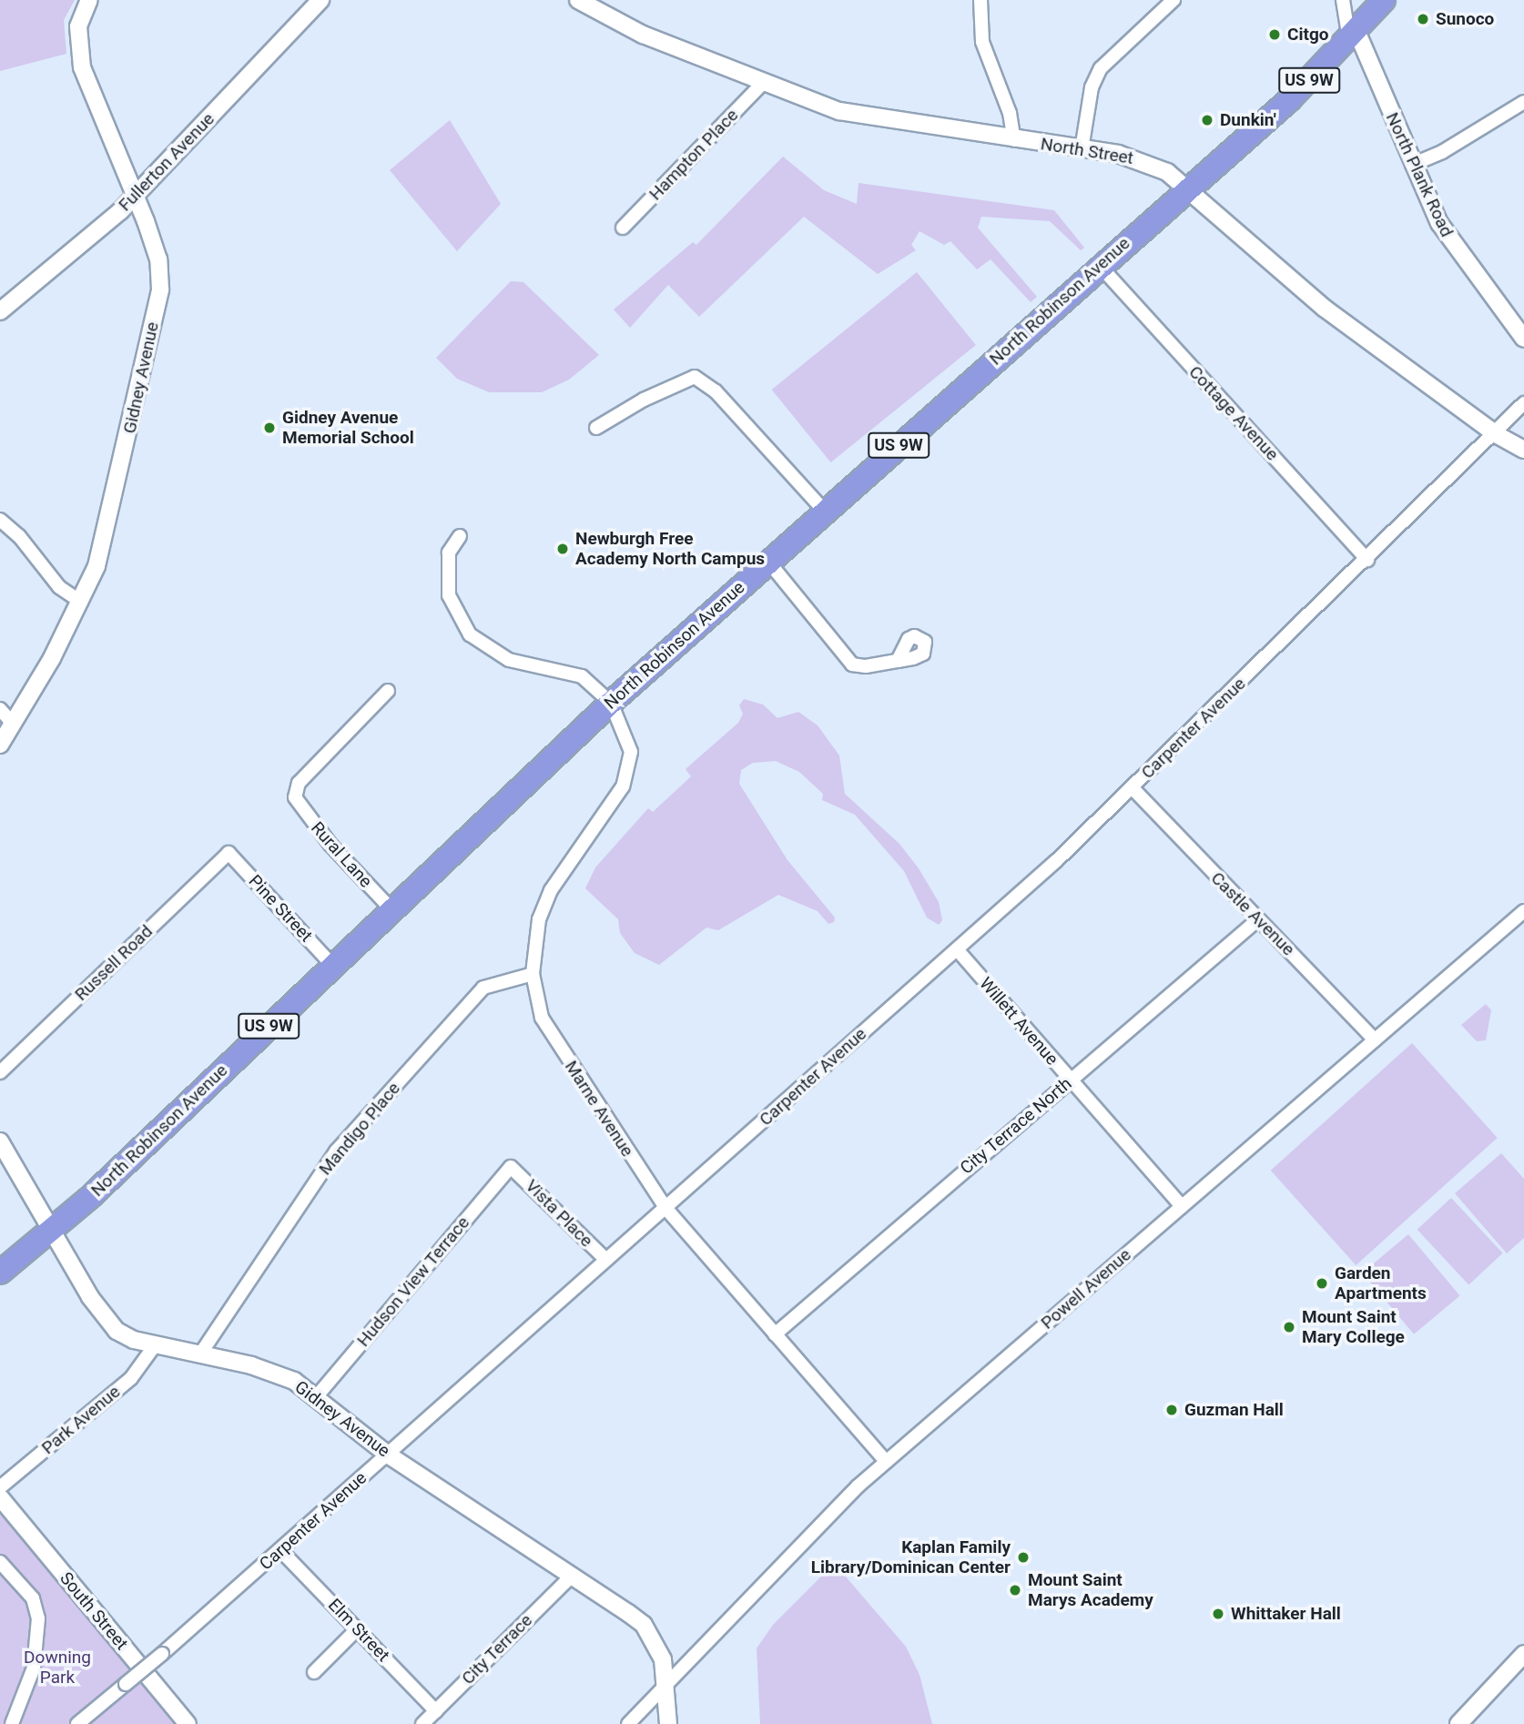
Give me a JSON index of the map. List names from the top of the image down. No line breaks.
{"streets":{"highway":["US 9W","North Robinson Avenue"],"street":["North Street","Hampton Place","Fullerton Avenue","North Plank Road","Gidney Avenue","Cottage Avenue","Carpenter Avenue","Rural Lane","Pine Street","Castle Avenue","Russell Road","Willett Avenue","Marne Avenue","City Terrace North","Mandigo Place","Vista Place","Hudson View Terrace","Powell Avenue","Park Avenue","South Street","Elm Street","City Terrace"]},"crossings":[["North Street","Hampton Place"],["North Street","North Robinson Avenue"],["North Street","Carpenter Avenue"],["Fullerton Avenue","Gidney Avenue"],["North Plank Road","North Robinson Avenue"],["North Robinson Avenue","Gidney Avenue"],["North Robinson Avenue","Cottage Avenue"],["North Robinson Avenue","Rural Lane"],["North Robinson Avenue","Pine Street"],["North Robinson Avenue","Marne Avenue"],["Gidney Avenue","Carpenter Avenue"],["Gidney Avenue","Mandigo Place"],["Gidney Avenue","Hudson View Terrace"],["Gidney Avenue","Powell Avenue"],["Gidney Avenue","Park Avenue"],["Gidney Avenue","City Terrace"],["Cottage Avenue","Carpenter Avenue"],["Carpenter Avenue","Castle Avenue"],["Carpenter Avenue","Willett Avenue"],["Carpenter Avenue","Marne Avenue"],["Carpenter Avenue","Vista Place"],["Carpenter Avenue","Elm Street"],["Pine Street","Russell Road"],["Castle Avenue","City Terrace North"],["Castle Avenue","Powell Avenue"],["Willett Avenue","City Terrace North"],["Willett Avenue","Powell Avenue"],["Marne Avenue","City Terrace North"],["Marne Avenue","Mandigo Place"],["Marne Avenue","Powell Avenue"],["Vista Place","Hudson View Terrace"],["Elm Street","City Terrace"]],"parks":["Downing Park"],"places":["Sunoco","Citgo","Dunkin'","Gidney Avenue Memorial School","Newburgh Free Academy North Campus","Garden Apartments","Mount Saint Mary College","Guzman Hall","Kaplan Family Library/Dominican Center","Mount Saint Marys Academy","Whittaker Hall"]}
